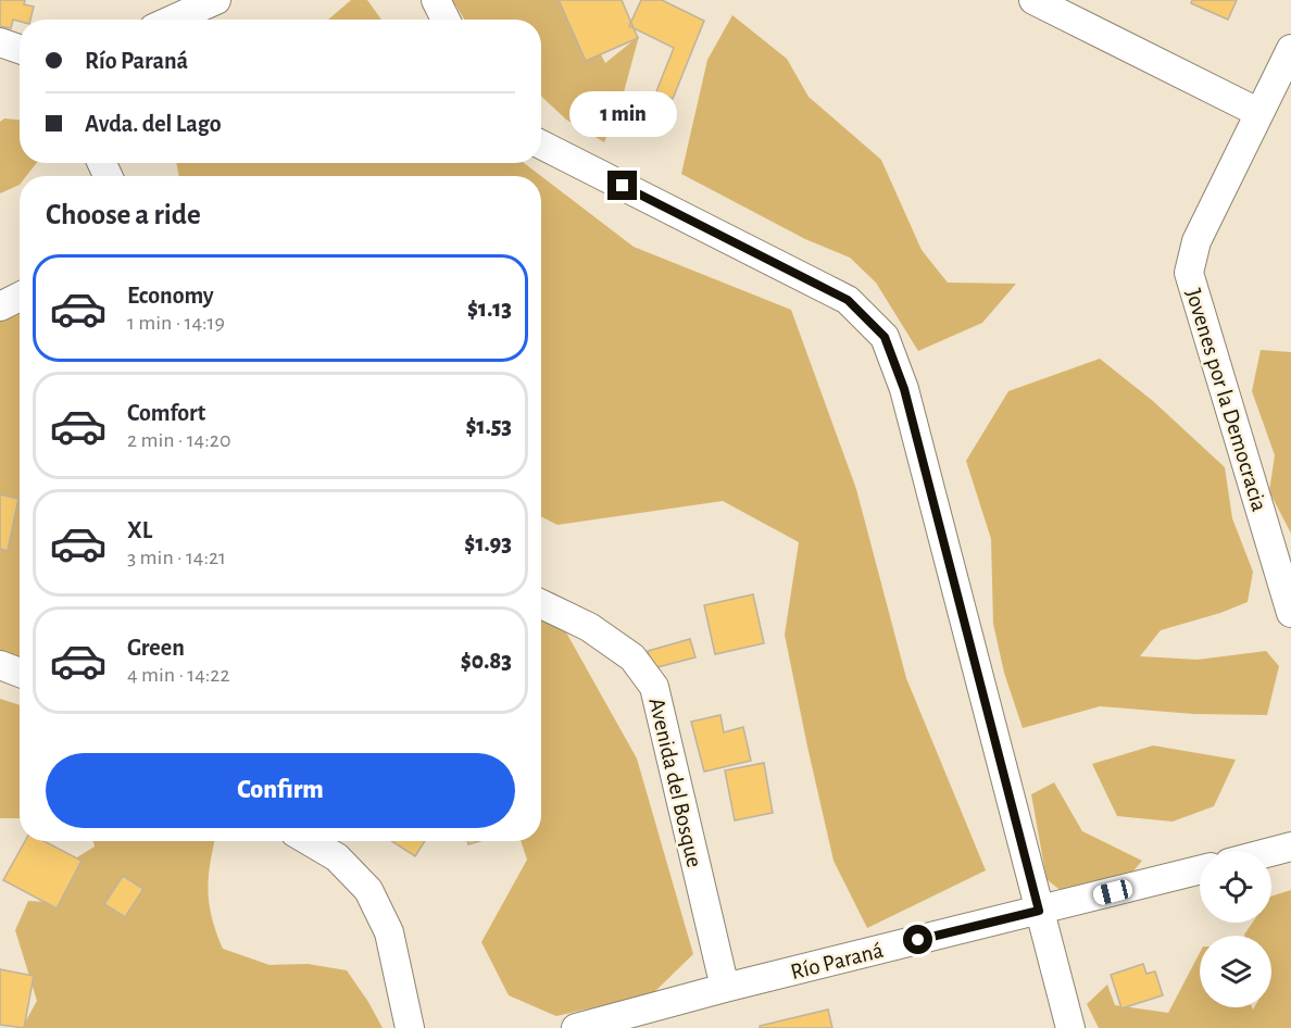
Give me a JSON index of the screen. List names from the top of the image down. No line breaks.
{"streets":{"street":["Jovenes por la Democracia","Avenida del Bosque","Río Paraná"]},"crossings":[["Avenida del Bosque","Río Paraná"]],"page":{"banner":["Río Paraná","Avda. del Lago"],"bubble":"1 min","heading":"Choose a ride","list":[{"name":"Economy","note":"1 min · 14:19","value":"$1.13"},{"name":"Comfort","note":"2 min · 14:20","value":"$1.53"},{"name":"XL","note":"3 min · 14:21","value":"$1.93"},{"name":"Green","note":"4 min · 14:22","value":"$0.83"}],"buttons":"Confirm"}}
